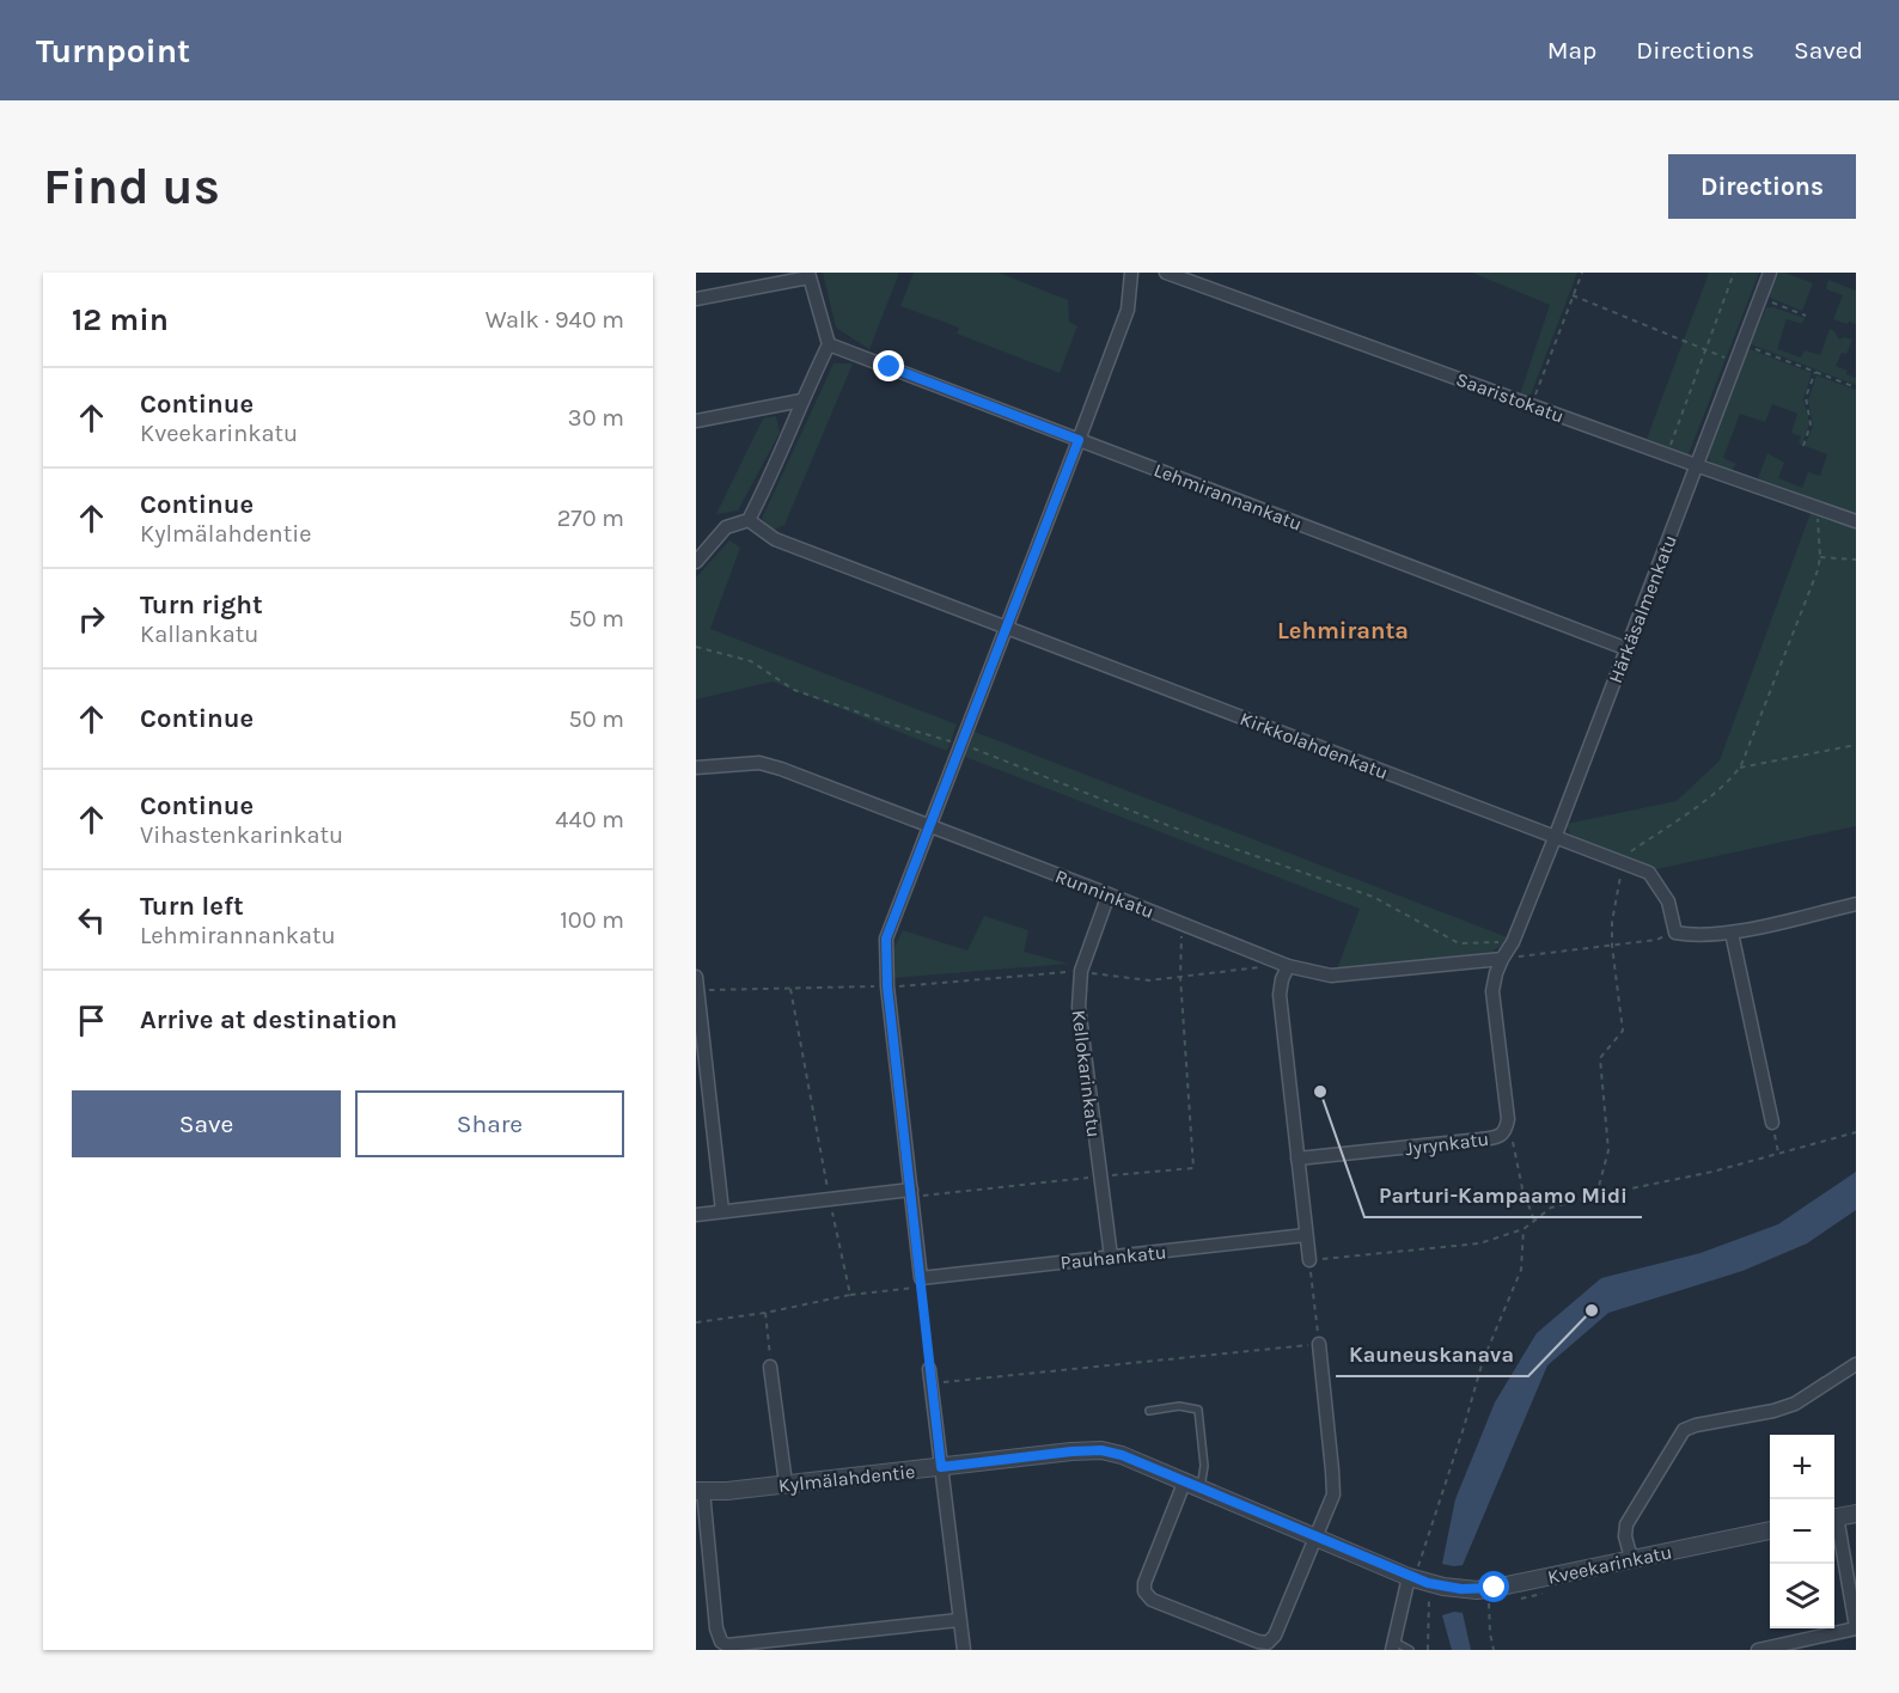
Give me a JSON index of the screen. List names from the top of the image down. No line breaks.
{"streets":{"street":["Saaristokatu","Lehmirannankatu","Härkäsalmenkatu","Kirkkolahdenkatu","Runninkatu","Kellokarinkatu","Jyrynkatu","Pauhankatu","Kylmälahdentie","Kveekarinkatu"]},"crossings":[["Saaristokatu","Härkäsalmenkatu"],["Lehmirannankatu","Härkäsalmenkatu"],["Härkäsalmenkatu","Kirkkolahdenkatu"],["Runninkatu","Kellokarinkatu"],["Runninkatu","Jyrynkatu"],["Kellokarinkatu","Pauhankatu"],["Kylmälahdentie","Kveekarinkatu"]],"districts":["Lehmiranta"],"places":["Parturi-Kampaamo Midi","Kauneuskanava"],"page":{"header":"Turnpoint","nav":["Map","Directions","Saved"],"buttons":["Directions",["Save","Share"]],"title":"Find us","heading":["12 min","Walk · 940 m"],"list":[["Continue","Kveekarinkatu","30 m"],["Continue","Kylmälahdentie","270 m"],["Turn right","Kallankatu","50 m"],["Continue","50 m"],["Continue","Vihastenkarinkatu","440 m"],["Turn left","Lehmirannankatu","100 m"],"Arrive at destination"],"map_buttons":["+","−"]}}
